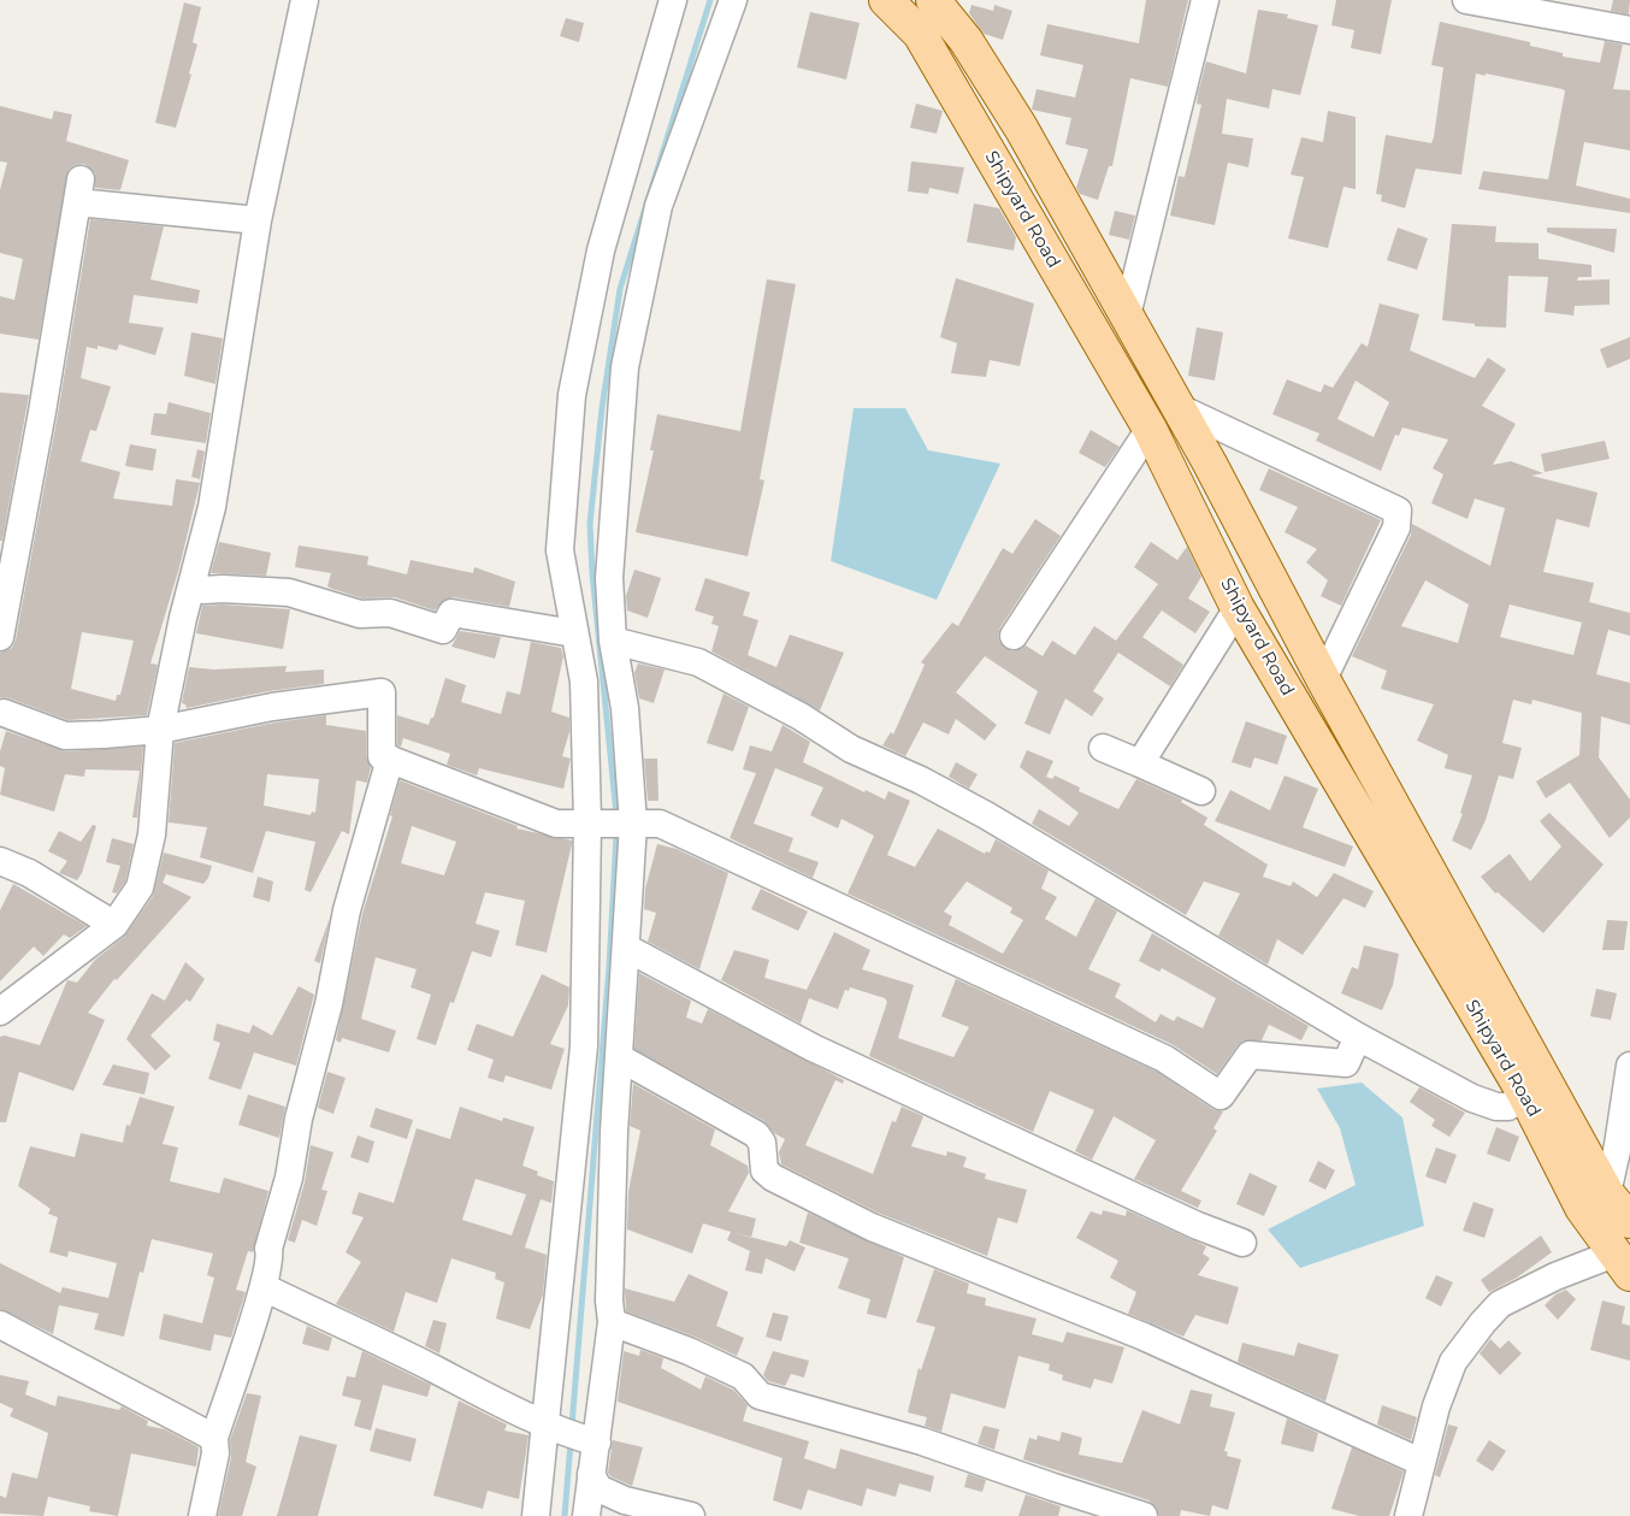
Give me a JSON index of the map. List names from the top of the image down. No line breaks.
{"streets":{"main road":["Shipyard Road"]}}
